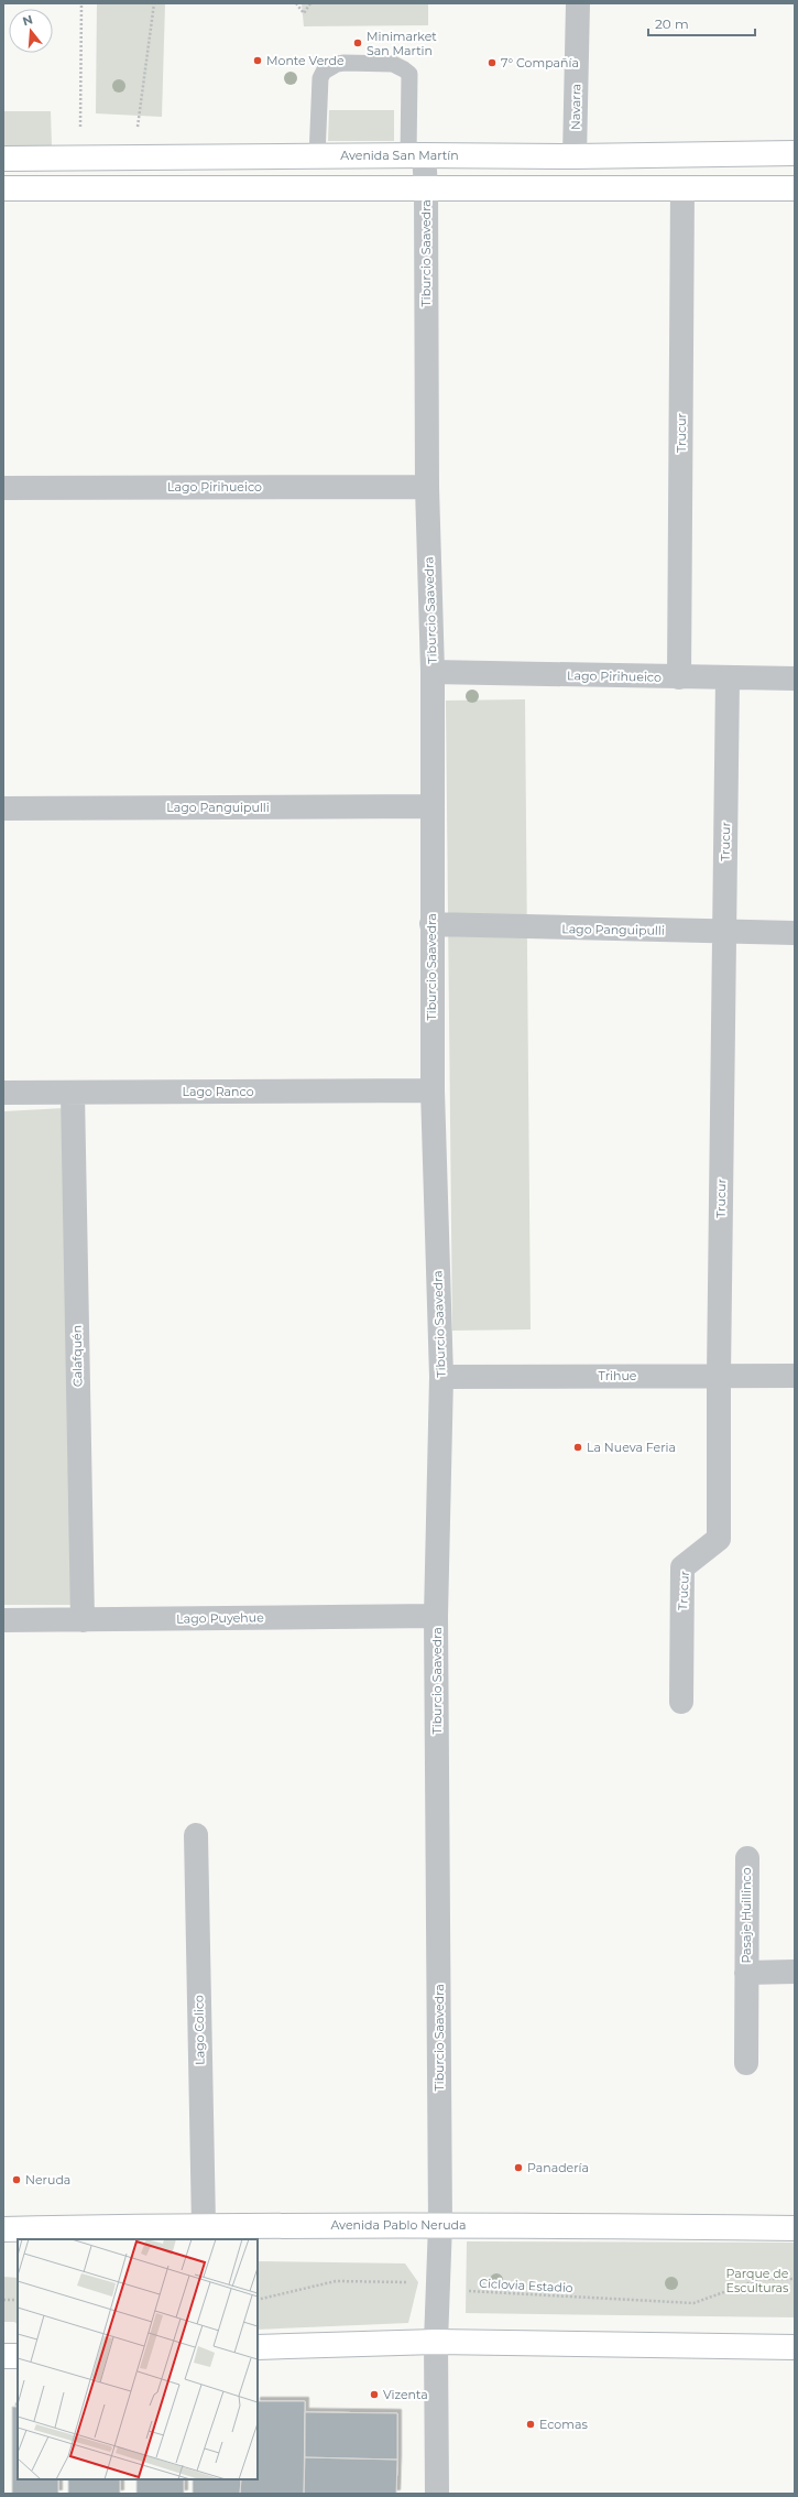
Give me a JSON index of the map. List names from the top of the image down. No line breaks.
{"streets":{"main road":["Avenida San Martín","Avenida Pablo Neruda"],"street":["Navarra","Tiburcio Saavedra","Trucur","Lago Pirihueico","Lago Panguipulli","Lago Ranco","Calafquén","Trihue","Lago Puyehue","Pasaje Huillinco","Lago Colico"],"path":["Ciclovia Estadio"]},"crossings":[["Navarra","Avenida San Martín"],["Avenida San Martín","Tiburcio Saavedra"],["Tiburcio Saavedra","Lago Pirihueico"],["Tiburcio Saavedra","Lago Panguipulli"],["Tiburcio Saavedra","Lago Ranco"],["Tiburcio Saavedra","Trihue"],["Tiburcio Saavedra","Lago Puyehue"],["Tiburcio Saavedra","Avenida Pablo Neruda"],["Tiburcio Saavedra","Ciclovia Estadio"],["Trucur","Lago Pirihueico"],["Trucur","Lago Panguipulli"],["Trucur","Trihue"],["Lago Ranco","Calafquén"],["Calafquén","Lago Puyehue"],["Lago Colico","Avenida Pablo Neruda"]],"parks":["Parque de Esculturas"],"places":["Minimarket San Martin","Monte Verde","7° Compañía","La Nueva Feria","Panadería","Neruda","Vizenta","Ecomas"],"scale_bar":"20 m","north":"top"}
